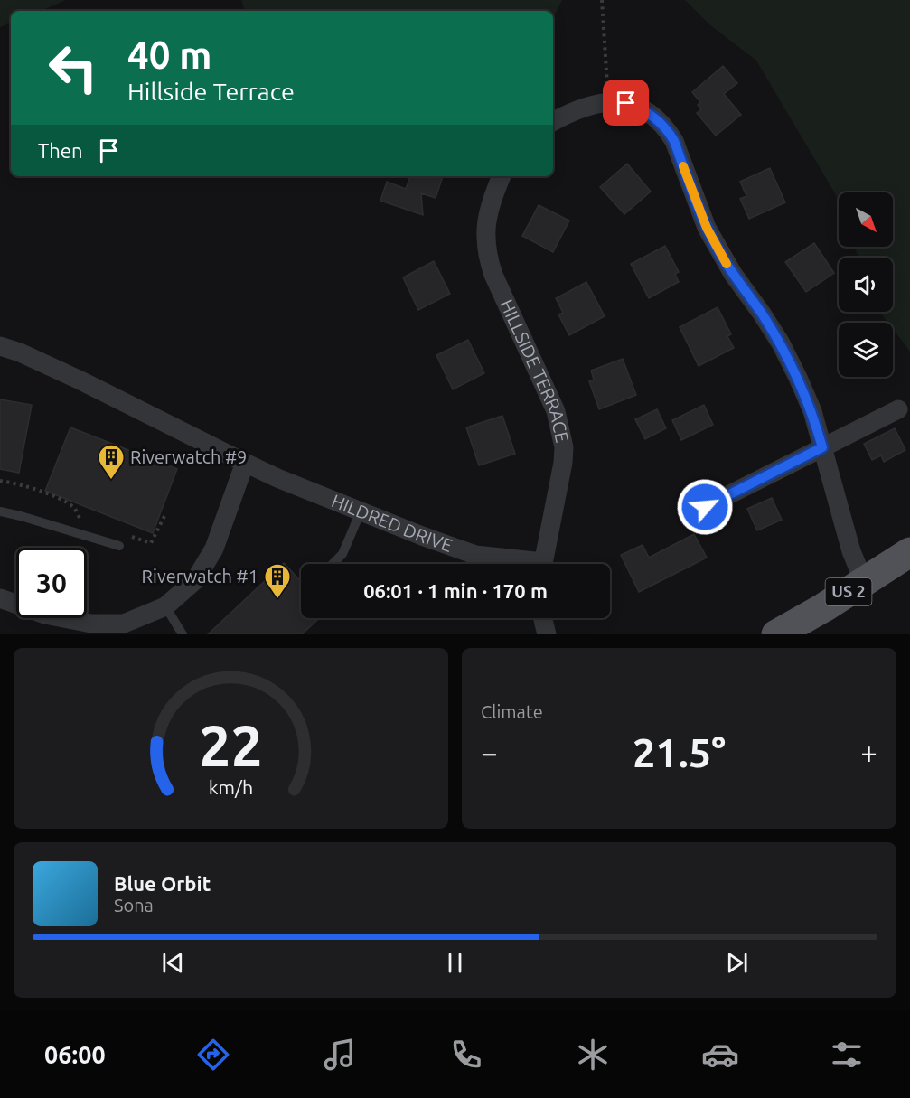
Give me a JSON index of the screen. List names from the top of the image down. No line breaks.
{"streets":{"main road":["US 2"],"street":["HILLSIDE TERRACE","HILDRED DRIVE"]},"places":{"building":["Riverwatch #9","Riverwatch #1"]},"north":"bottom right","page":{"turn":["40 m","Hillside Terrace"],"then":"Then","limit":"30","trip":"06:01 · 1 min · 170 m","tile":"Climate","heat":["−","21.5°","+"],"song":["Blue Orbit","Sona"],"tabs":"06:00","gauge":["22","km/h"]}}
